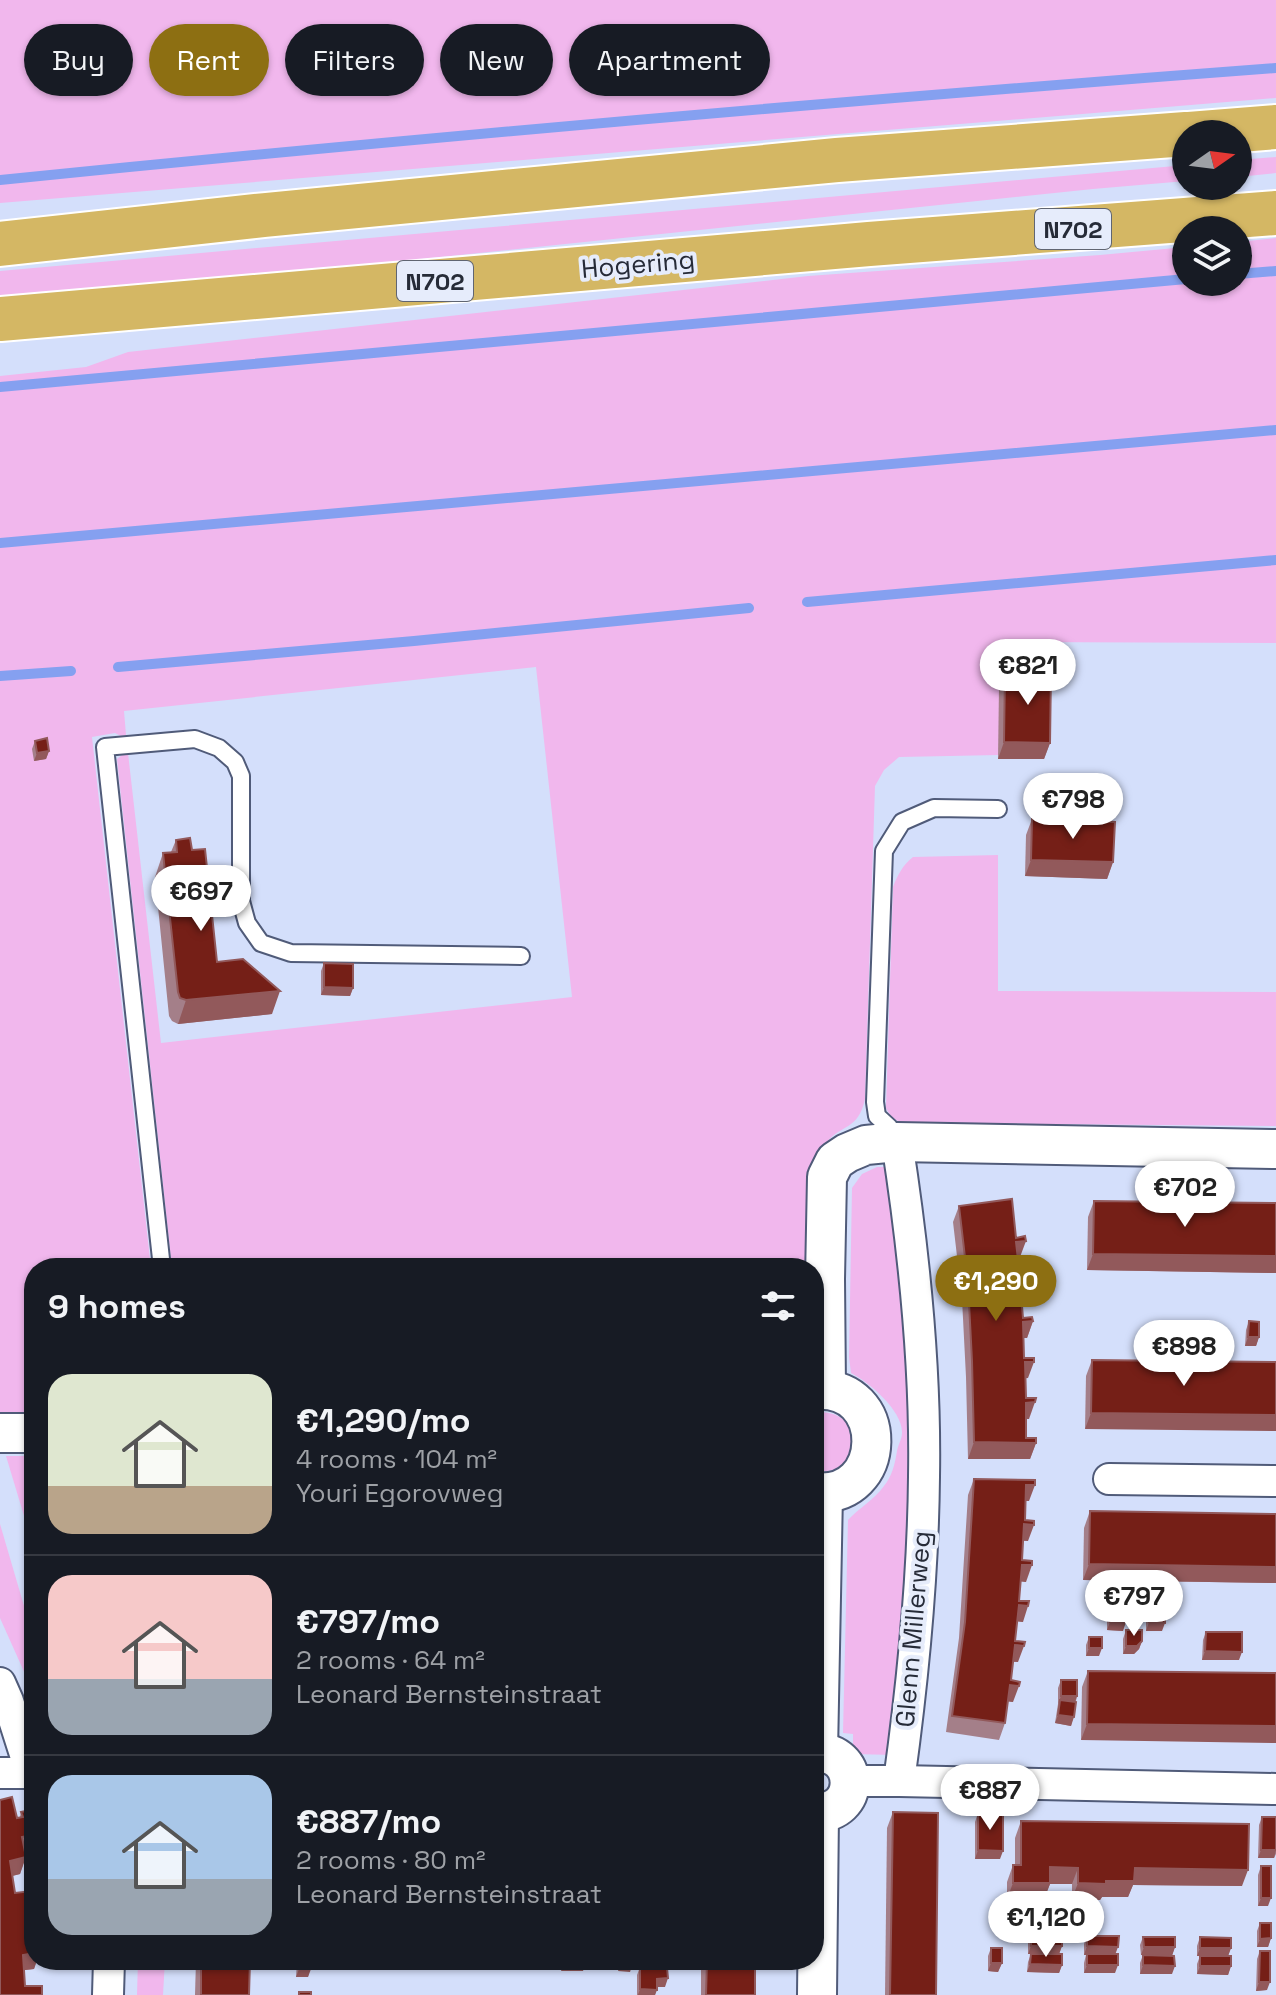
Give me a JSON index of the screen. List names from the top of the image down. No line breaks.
{"streets":{"highway":["N702","Hogering"],"street":["Glenn Millerweg"]},"north":"right","page":{"chip":["Buy","Rent","Filters","New","Apartment"],"price":["€821","€798","€697","€702","€1,290","€898","€797","€887","€1,120"],"heading":"9 homes","list":[{"name":"€1,290/mo","note":"4 rooms · 104 m² · Youri Egorovweg"},{"name":"€797/mo","note":"2 rooms · 64 m² · Leonard Bernsteinstraat"},{"name":"€887/mo","note":"2 rooms · 80 m² · Leonard Bernsteinstraat"}]}}
